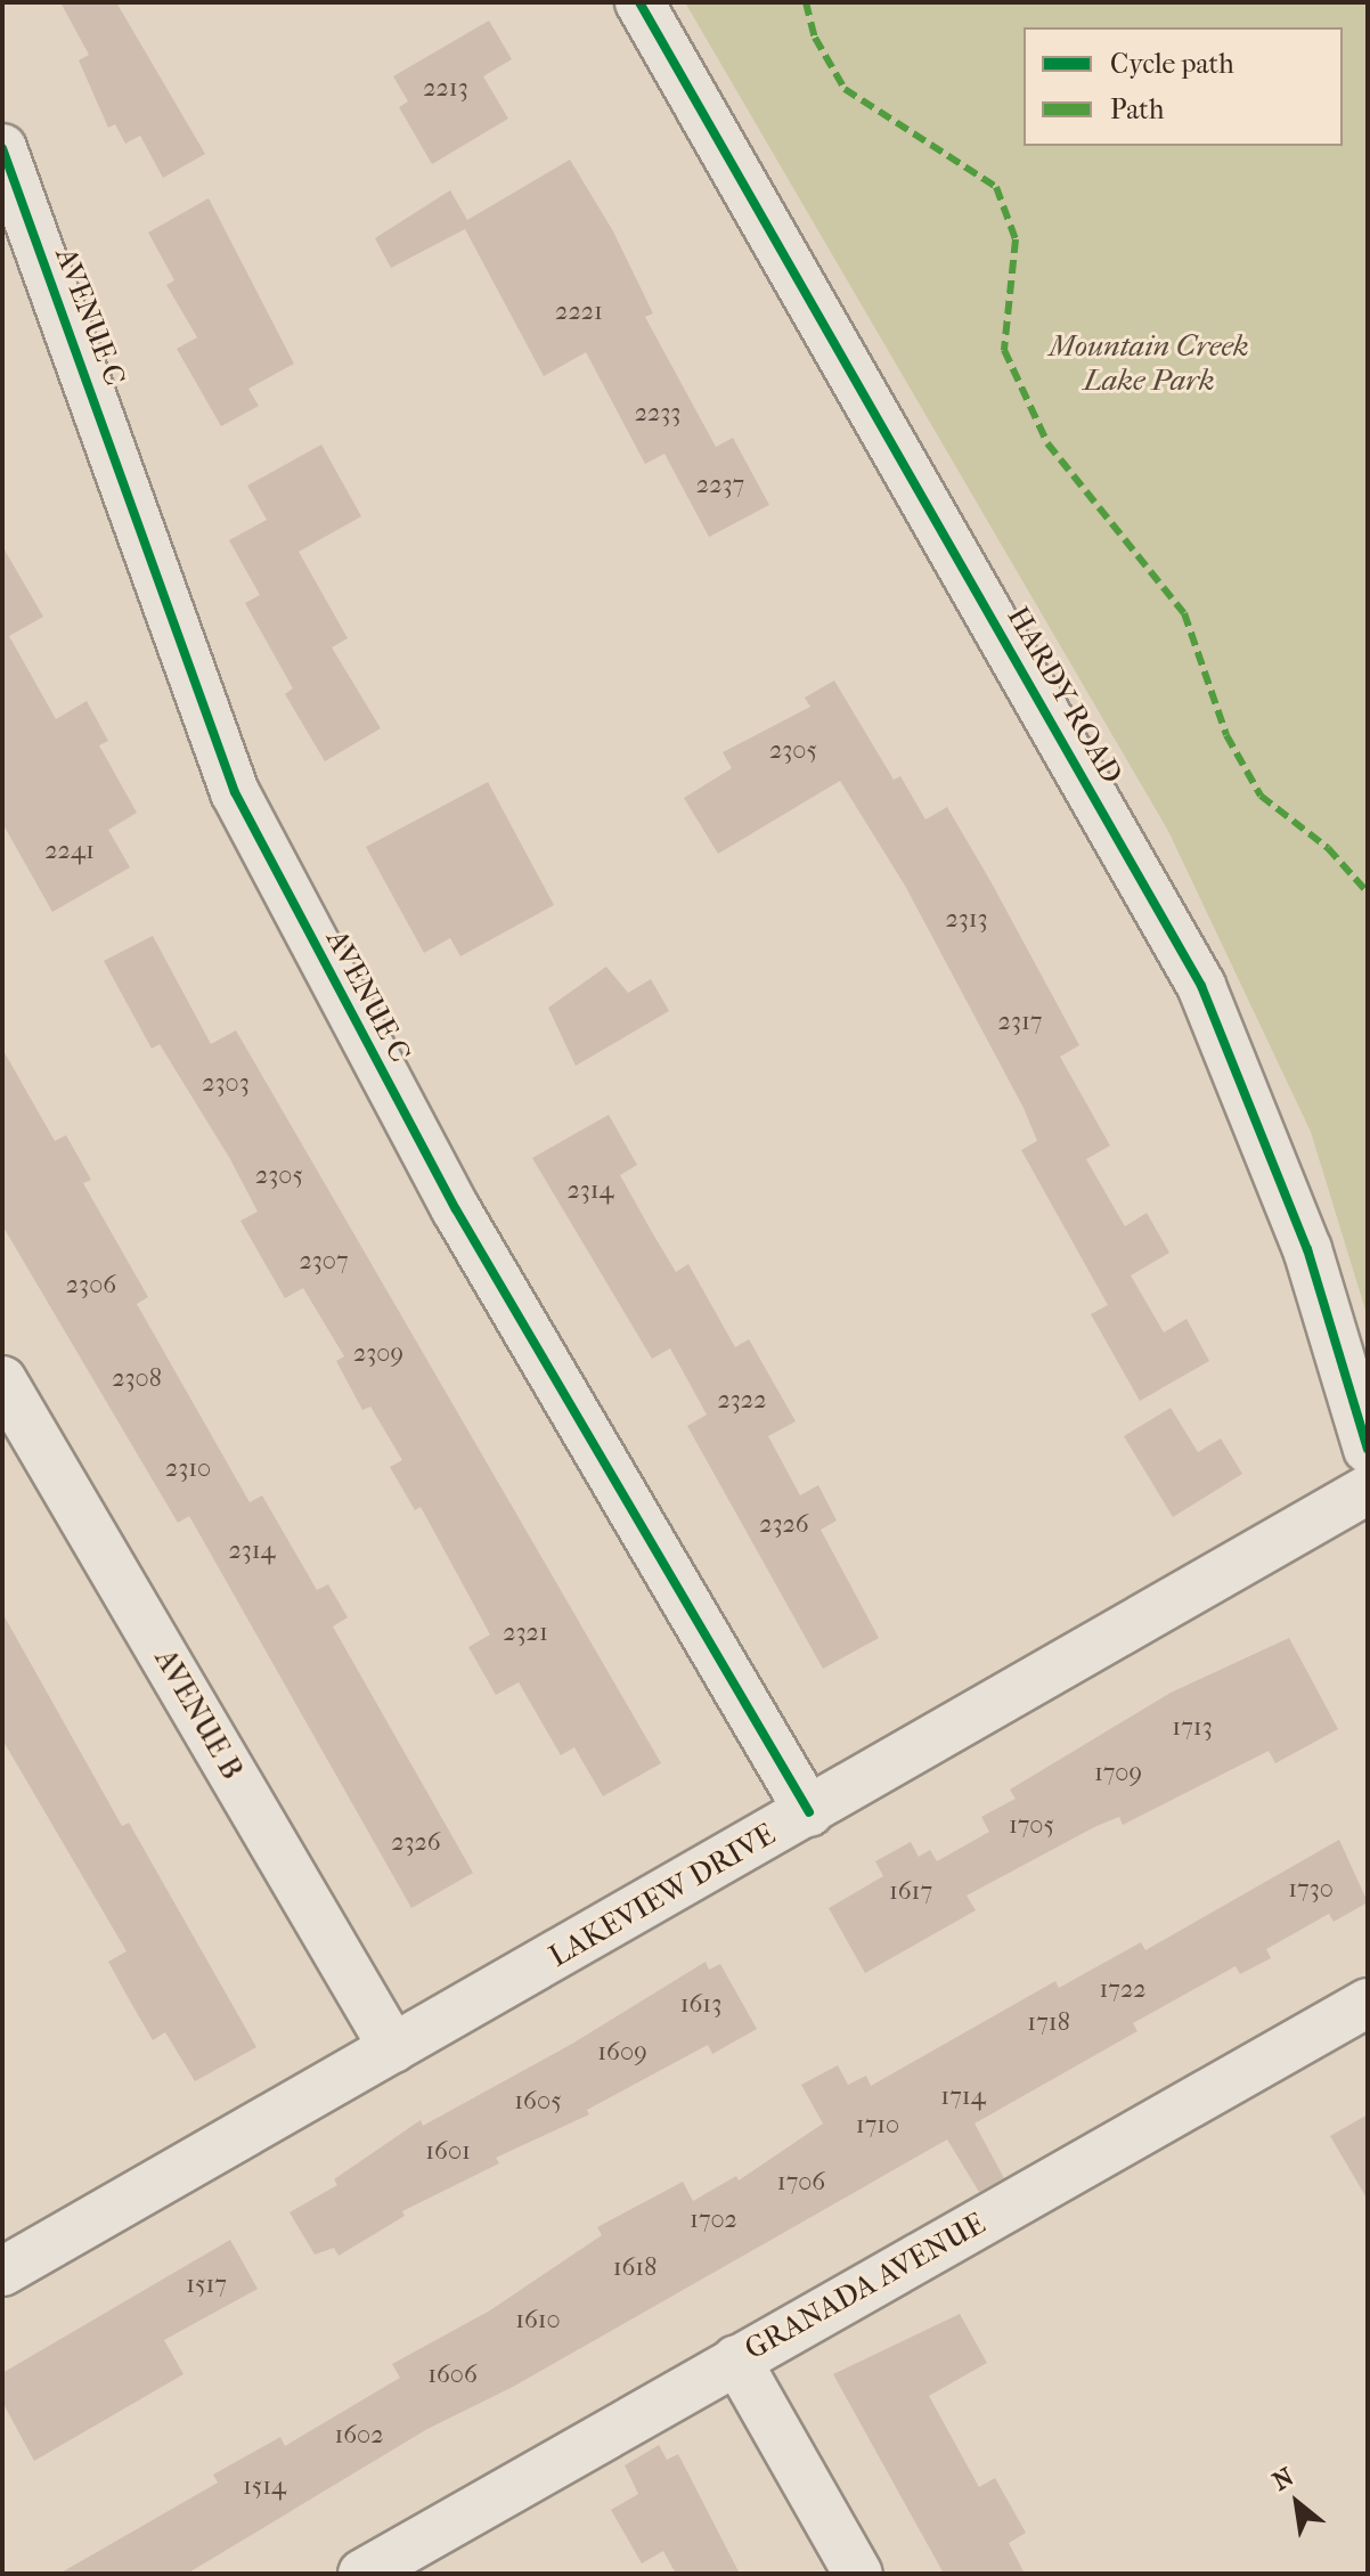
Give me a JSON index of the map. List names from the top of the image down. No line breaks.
{"streets":{"street":["AVENUE C","HARDY ROAD","AVENUE B","LAKEVIEW DRIVE","GRANADA AVENUE"]},"crossings":[["AVENUE C","LAKEVIEW DRIVE"],["AVENUE B","LAKEVIEW DRIVE"]],"parks":["Mountain Creek Lake Park"],"house_numbers":["2213","2221","2233","2237","2305","2241","2313","2317","2303","2305","2314","2307","2306","2309","2308","2322","2310","2326","2314","2321","1713","1709","1705","2326","1730","1617","1722","1613","1718","1609","1714","1605","1710","1601","1706","1702","1618","1517","1610","1606","1602","1514"],"legend":["Cycle path","Path"],"north":"top left"}
